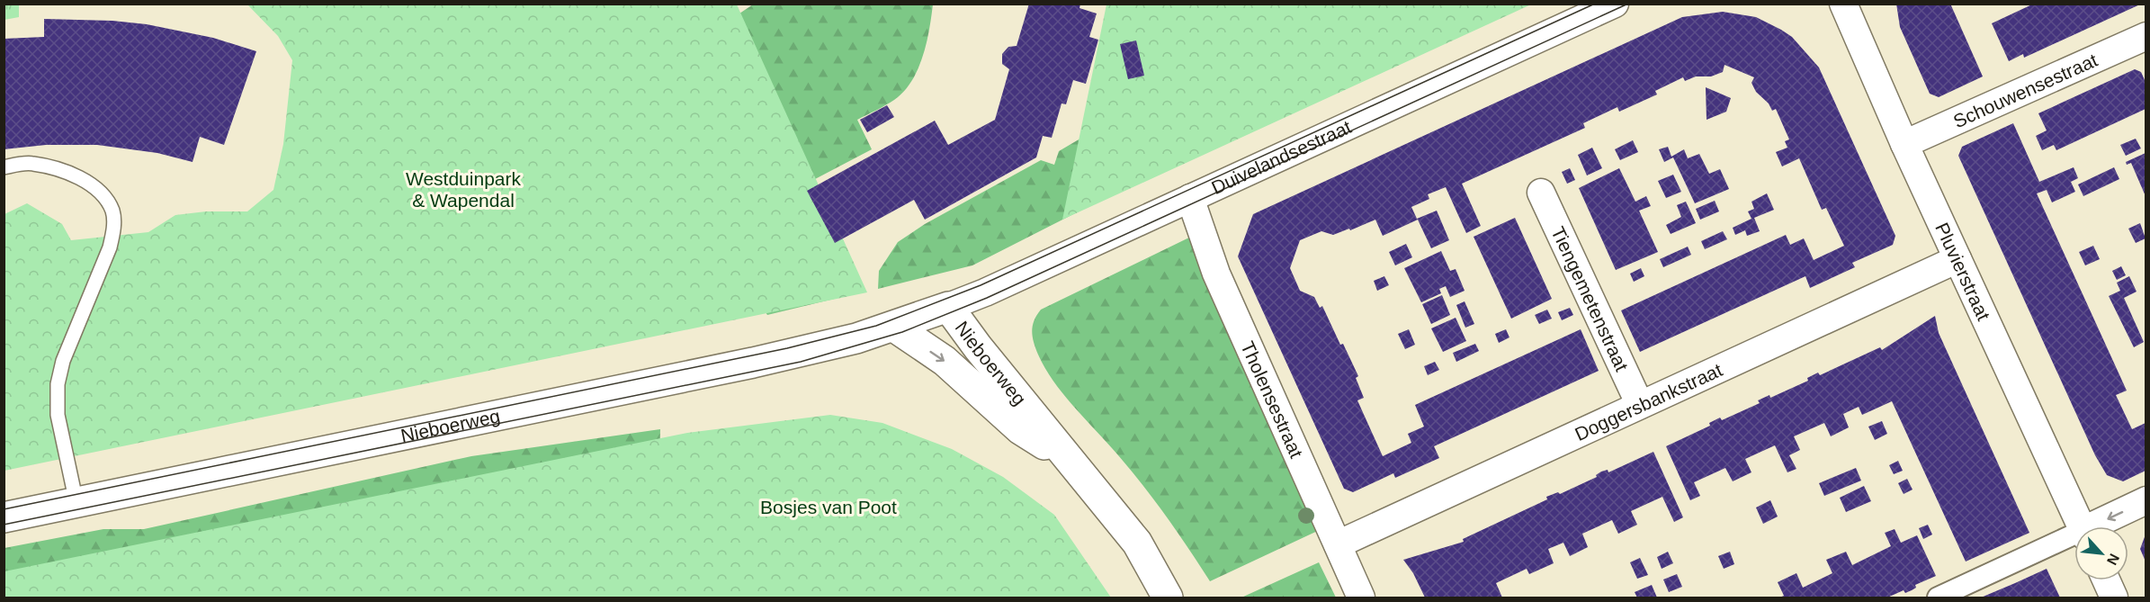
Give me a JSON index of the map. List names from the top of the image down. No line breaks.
{"streets":{"street":["Schouwensestraat","Duivelandsestraat","Pluvierstraat","Tiengemetenstraat","Nieboerweg","Tholensestraat","Doggersbankstraat"]},"crossings":[["Schouwensestraat","Pluvierstraat"],["Duivelandsestraat","Nieboerweg"],["Duivelandsestraat","Tholensestraat"],["Pluvierstraat","Doggersbankstraat"],["Tiengemetenstraat","Doggersbankstraat"],["Tholensestraat","Doggersbankstraat"]],"parks":["Westduinpark & Wapendal","Bosjes van Poot"],"north":"bottom right"}
